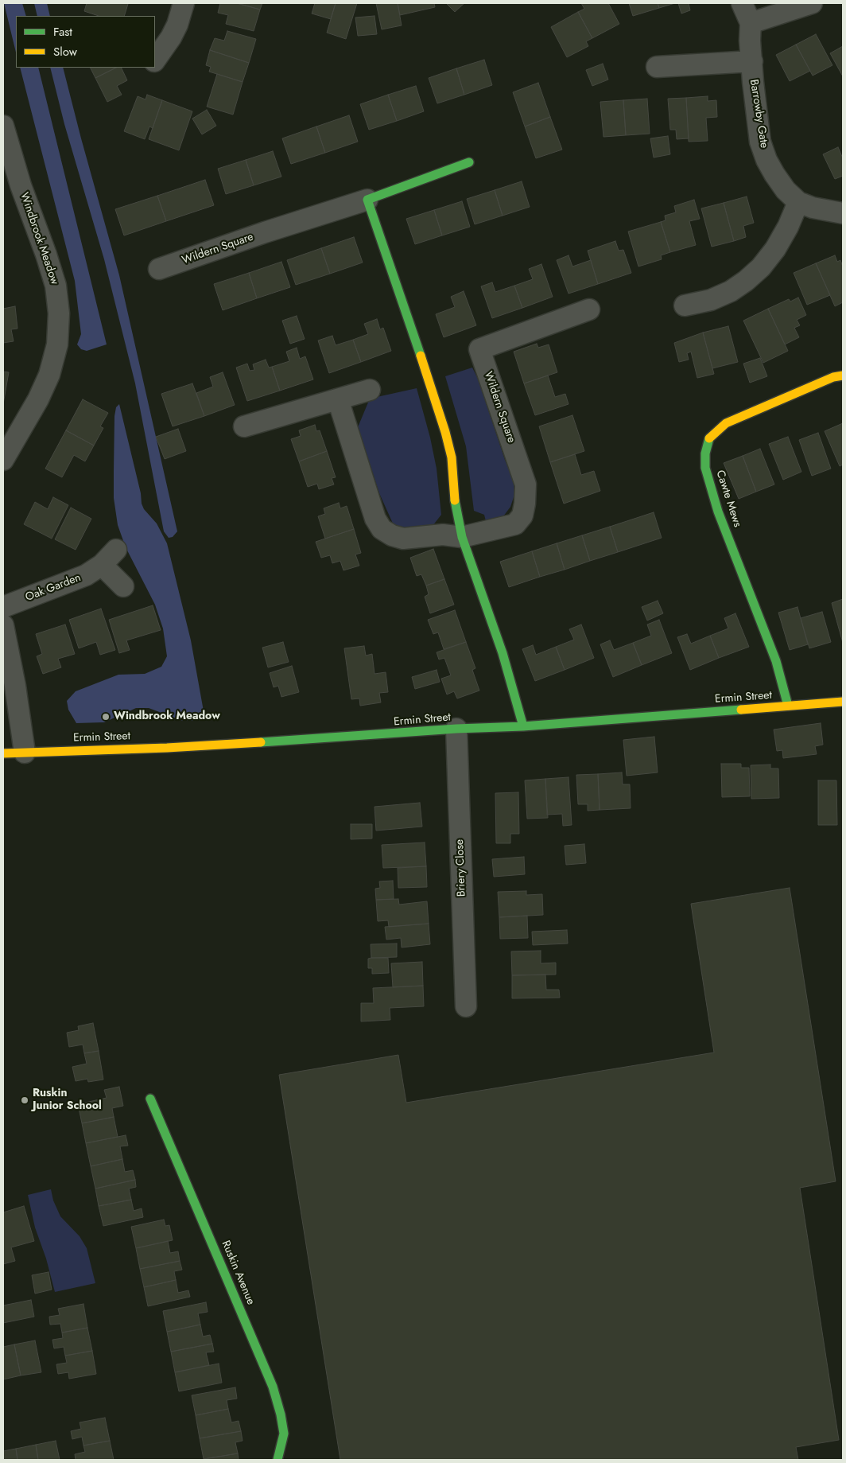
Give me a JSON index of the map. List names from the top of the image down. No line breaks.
{"streets":{"street":["Barrowby Gate","Windbrook Meadow","Wildern Square","Cawte Mews","Oak Garden","Ermin Street","Briery Close","Ruskin Avenue"]},"crossings":[["Cawte Mews","Ermin Street"],["Ermin Street","Briery Close"]],"places":["Windbrook Meadow","Ruskin Junior School"],"legend":["Fast","Slow"]}
